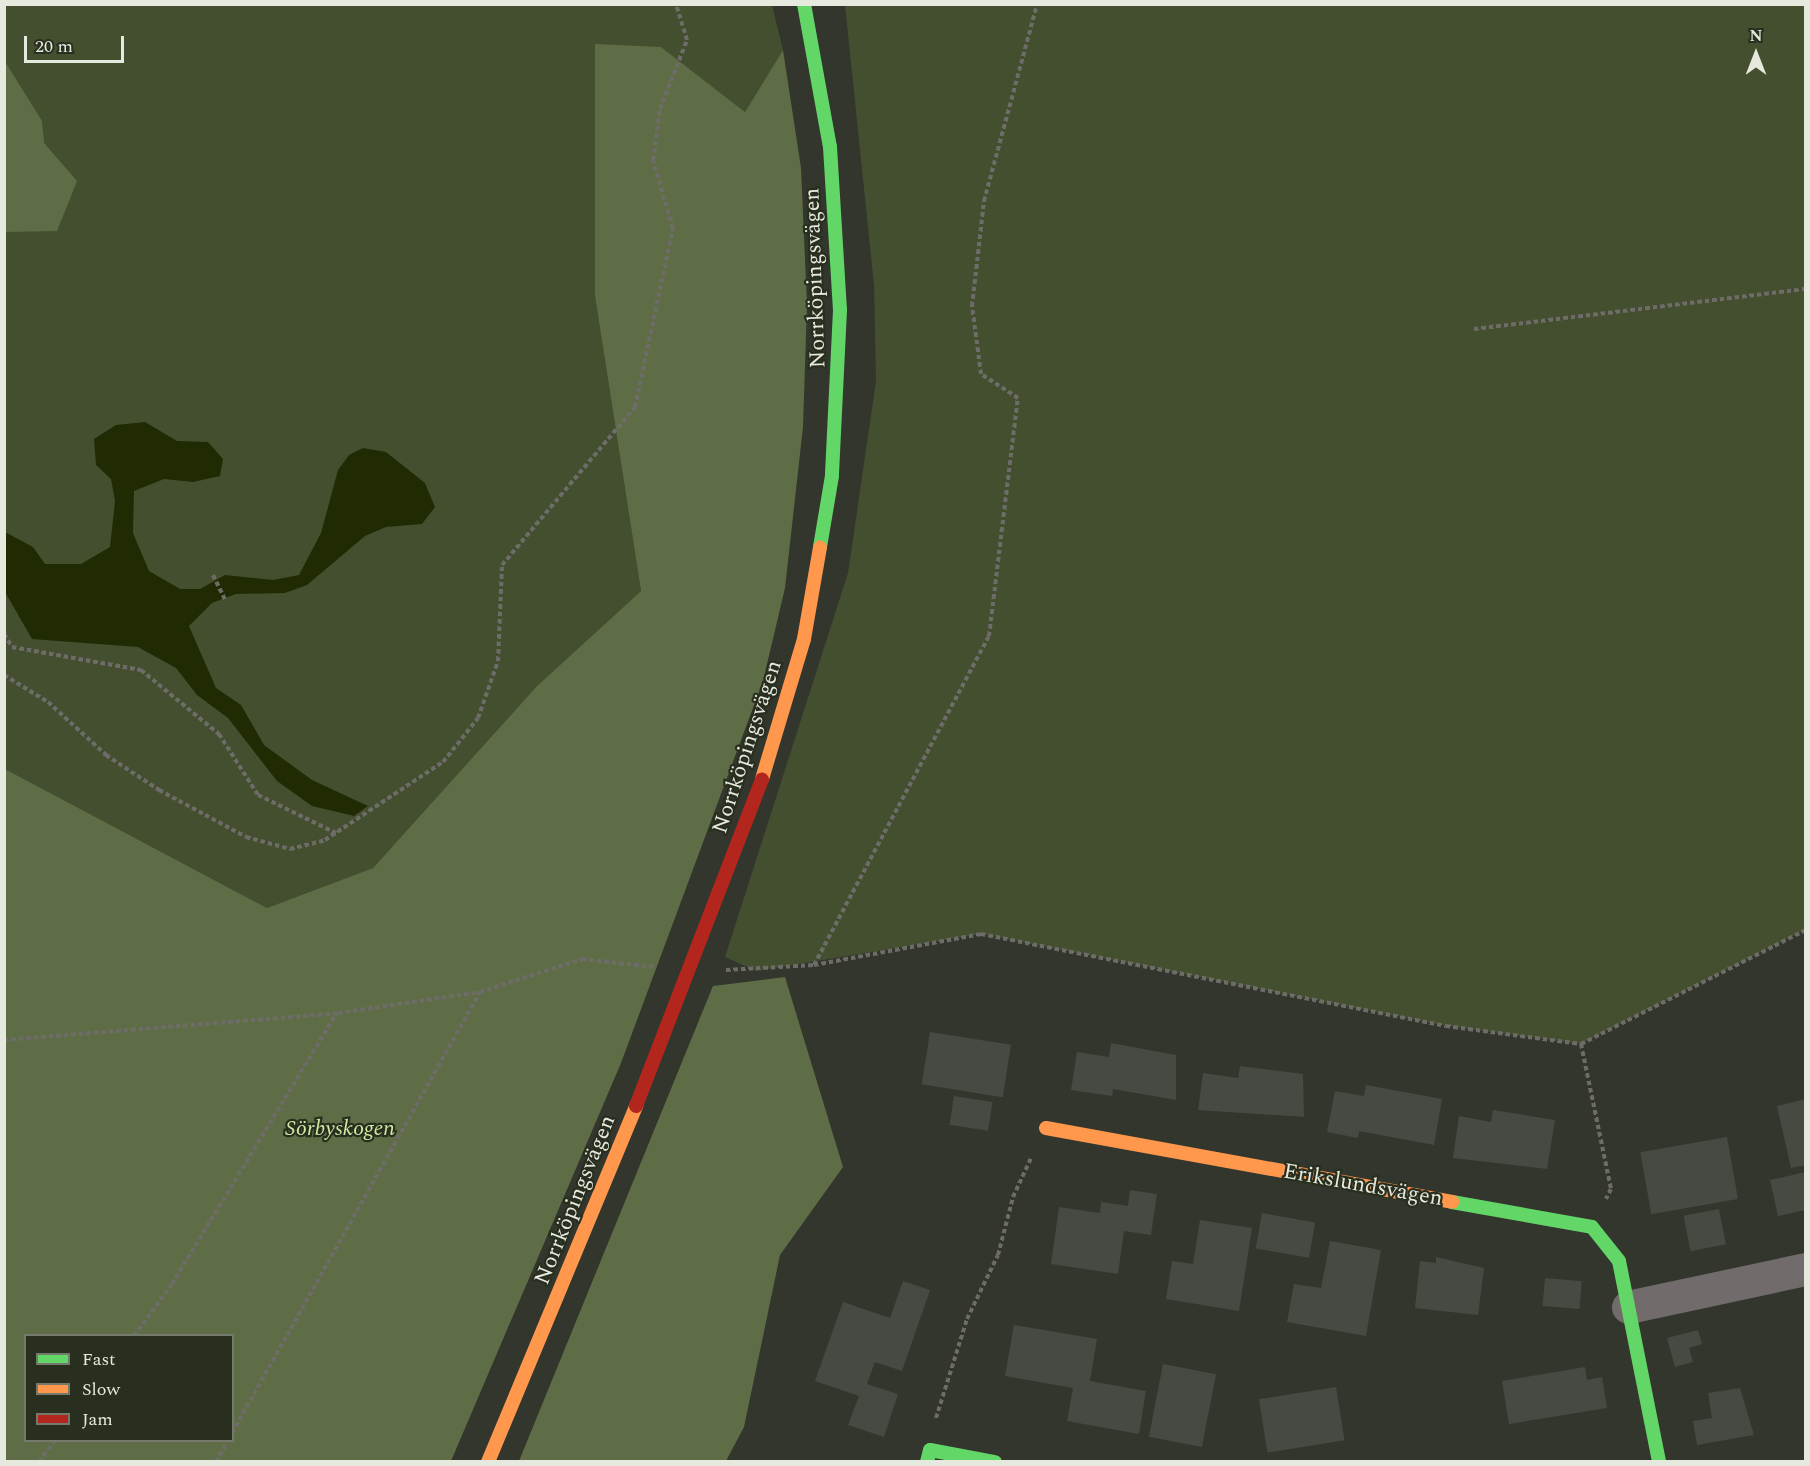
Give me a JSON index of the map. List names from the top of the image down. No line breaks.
{"streets":{"main road":["Norrköpingsvägen","Erikslundsvägen"]},"parks":["Sörbyskogen"],"legend":["Fast","Slow","Jam"],"scale_bar":"20 m","north":"top"}
